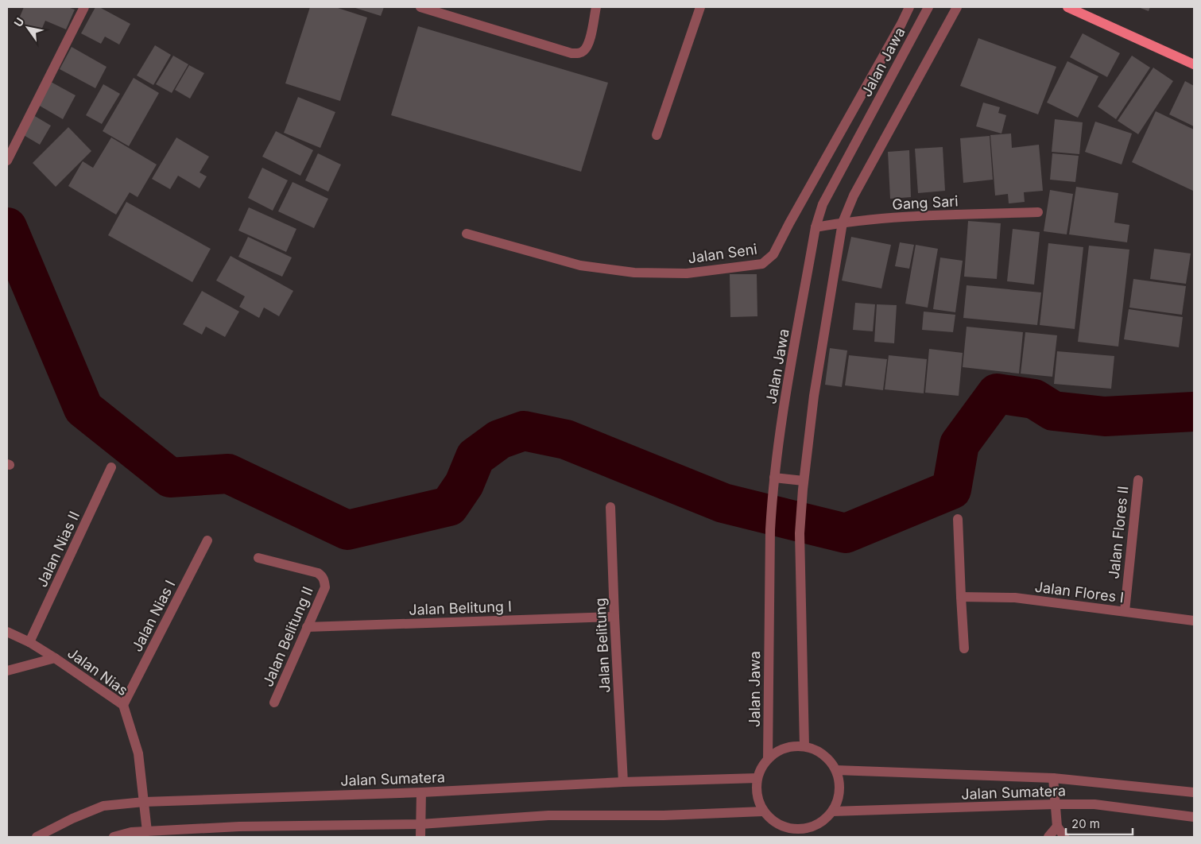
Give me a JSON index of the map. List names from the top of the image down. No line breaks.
{"streets":{"street":["Jalan Jawa","Gang Sari","Jalan Seni","Jalan Flores II","Jalan Nias II","Jalan Flores I","Jalan Belitung I","Jalan Nias I","Jalan Belitung II","Jalan Belitung","Jalan Nias","Jalan Sumatera"]},"crossings":[["Jalan Jawa","Gang Sari"],["Jalan Jawa","Jalan Sumatera"],["Jalan Flores II","Jalan Flores I"],["Jalan Nias II","Jalan Nias"],["Jalan Belitung I","Jalan Belitung II"],["Jalan Belitung I","Jalan Belitung"],["Jalan Nias I","Jalan Nias"],["Jalan Belitung","Jalan Sumatera"],["Jalan Nias","Jalan Sumatera"]],"scale_bar":"20 m","north":"top left"}
